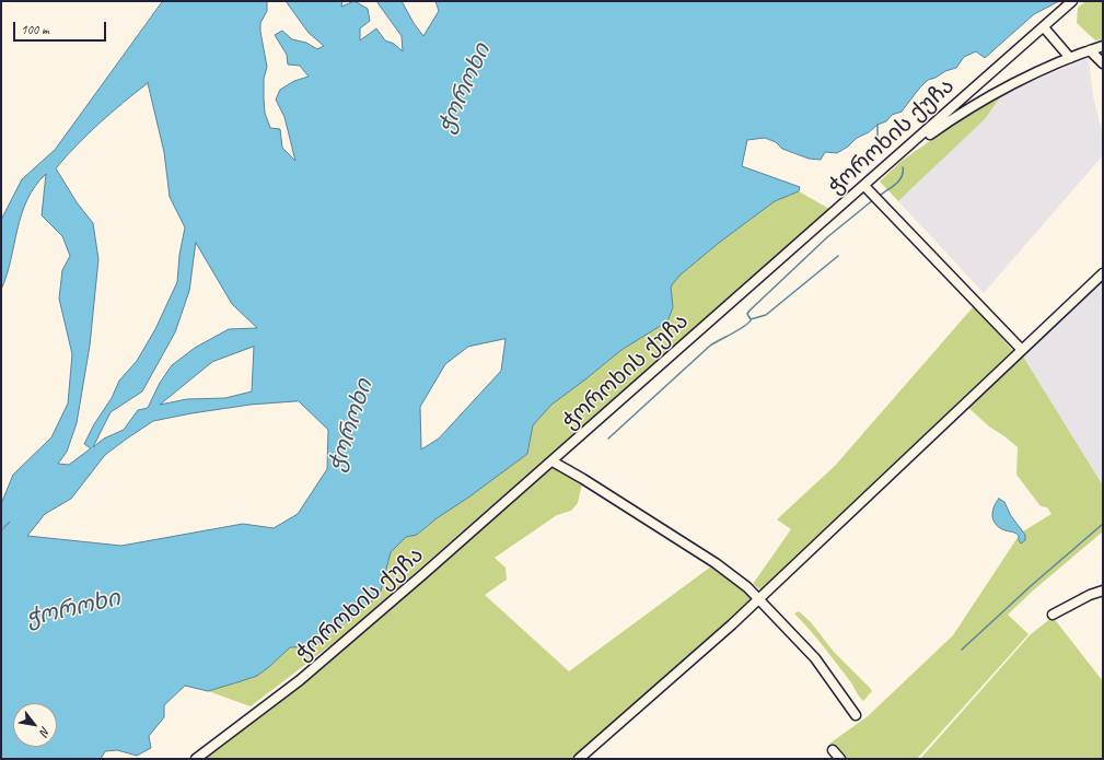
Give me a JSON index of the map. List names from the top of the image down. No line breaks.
{"streets":{"street":["ჭოროხის ქუჩა"]},"water":["ჭოროხი"],"scale_bar":"100 m","north":"bottom right"}
